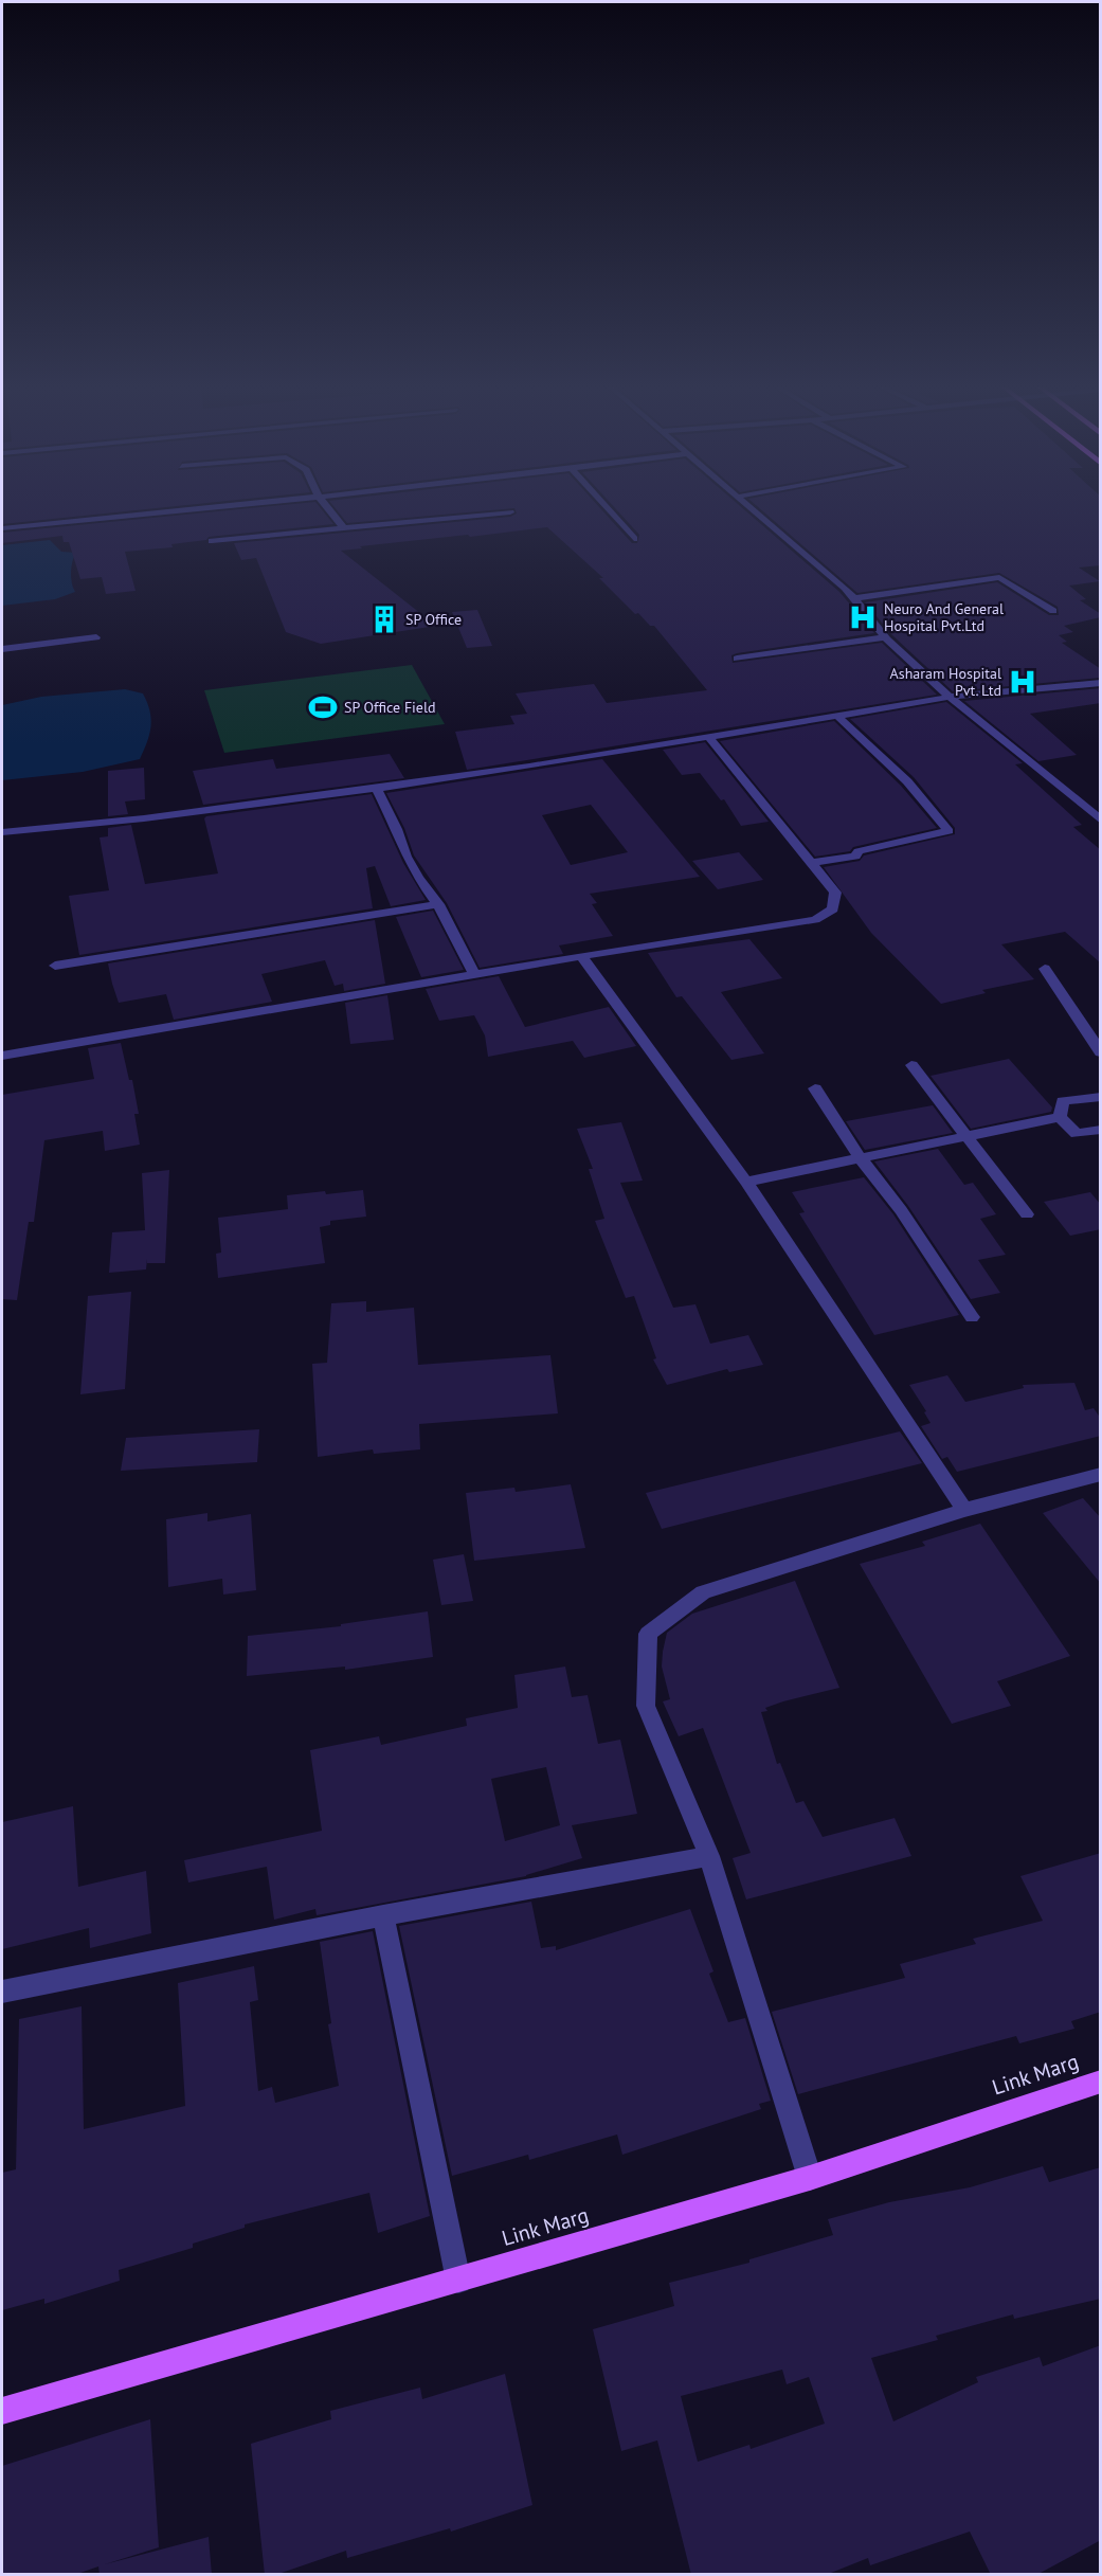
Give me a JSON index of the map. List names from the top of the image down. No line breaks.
{"streets":{"main road":["Link Marg"]},"places":{"hospital":["Neuro And General Hospital Pvt.Ltd","Asharam Hospital Pvt. Ltd"],"building":["SP Office"],"sports":["SP Office Field"]}}
